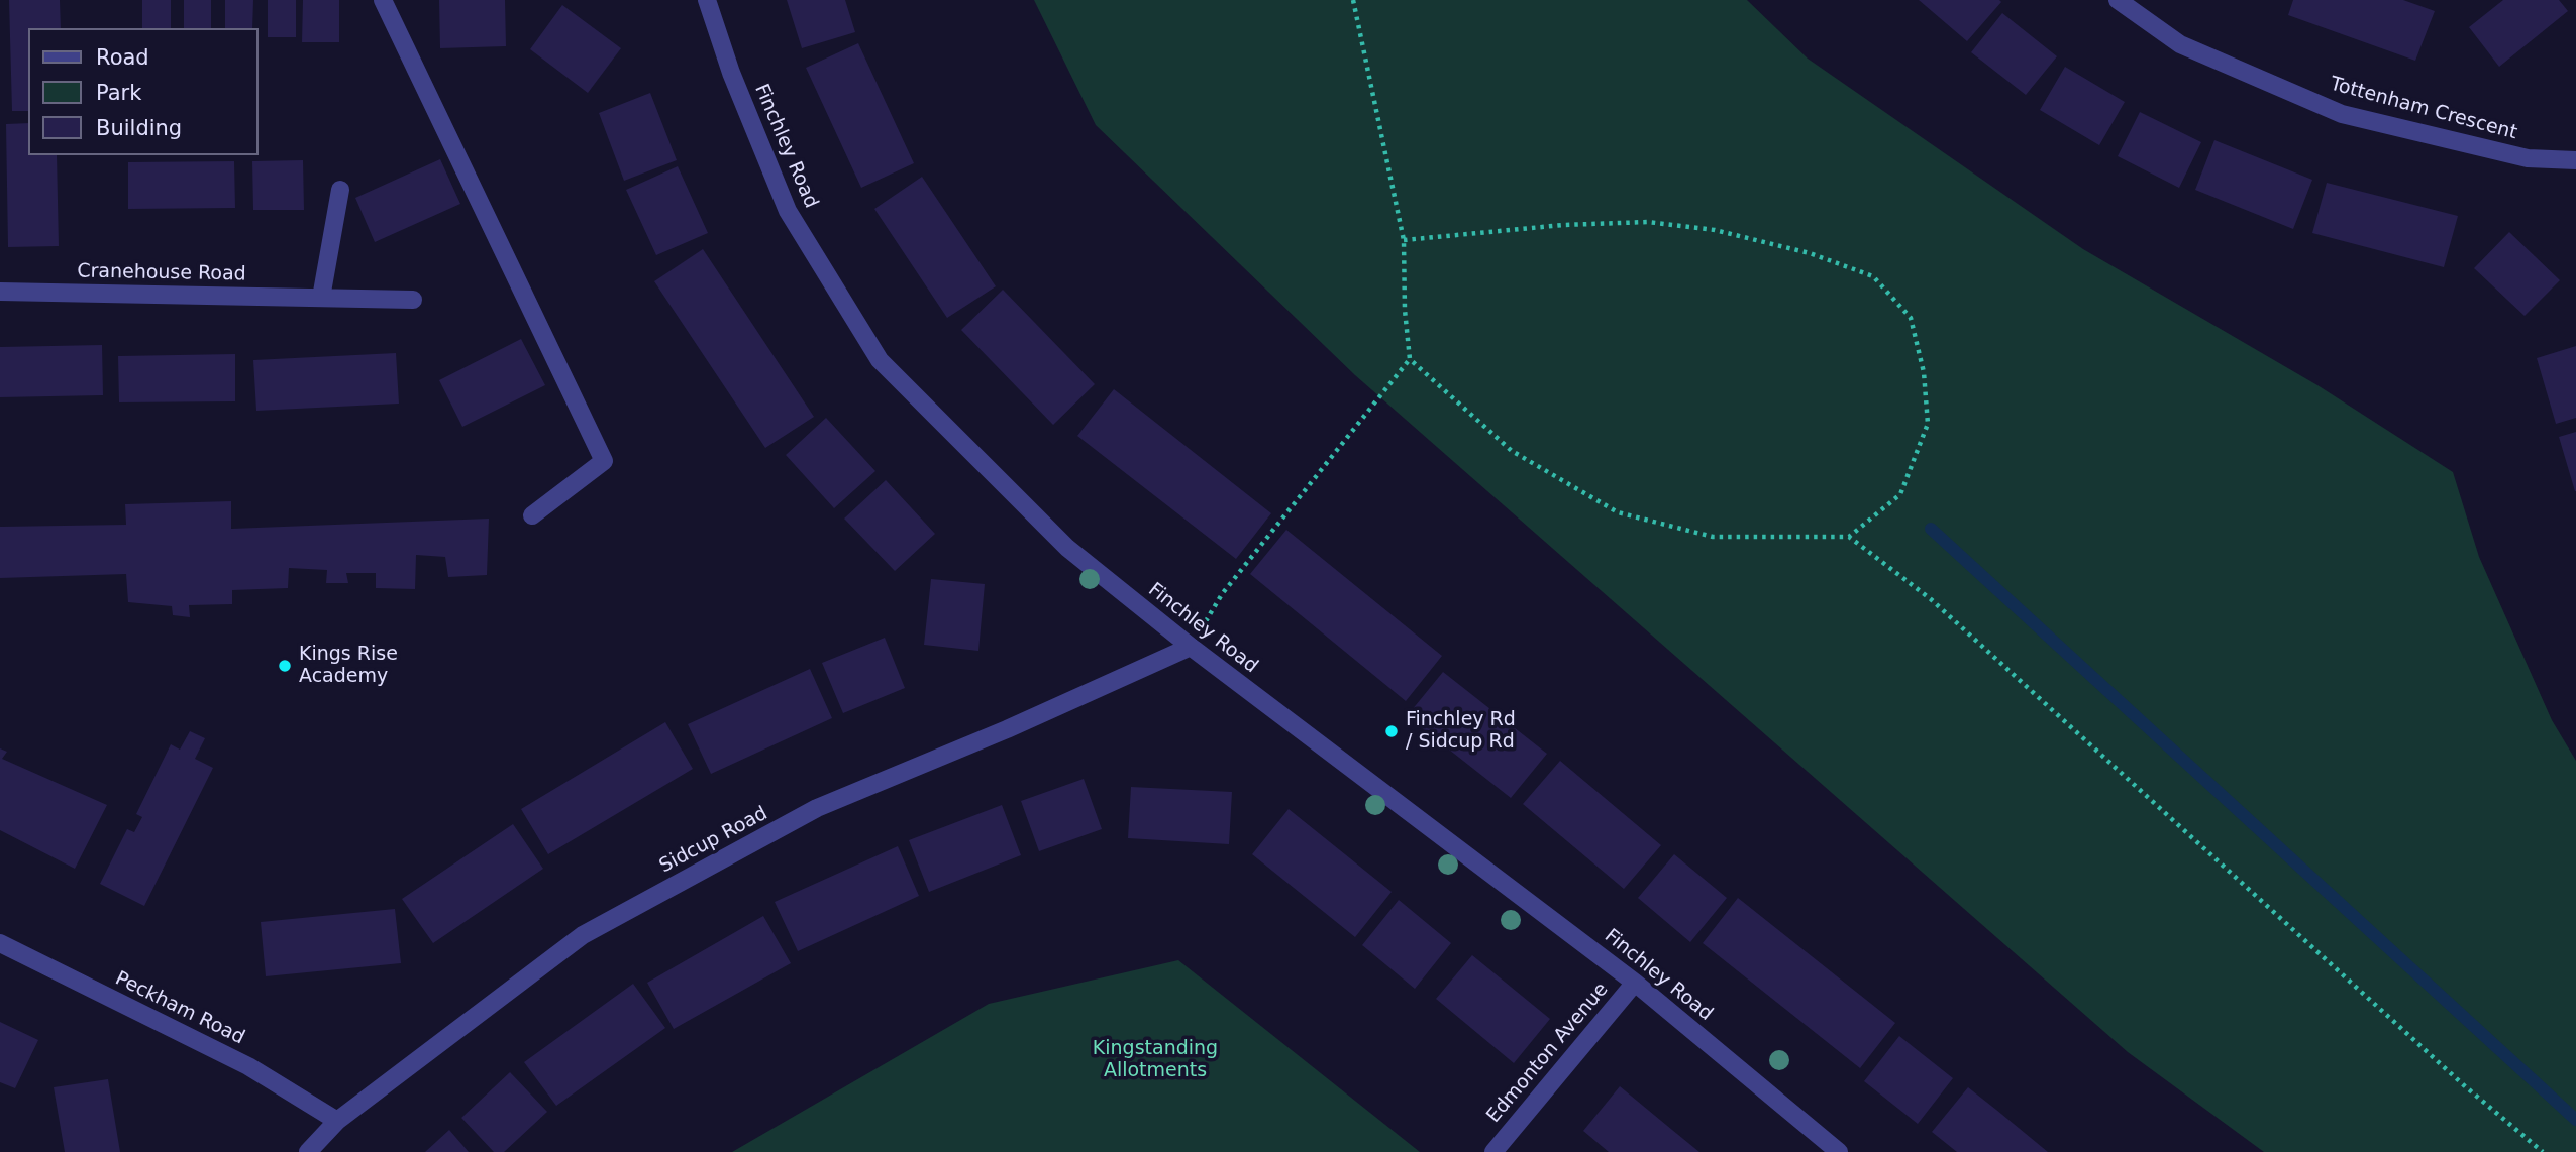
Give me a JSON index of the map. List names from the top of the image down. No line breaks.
{"streets":{"street":["Tottenham Crescent","Finchley Road","Cranehouse Road","Sidcup Road","Peckham Road","Edmonton Avenue"]},"crossings":[["Finchley Road","Sidcup Road"],["Finchley Road","Edmonton Avenue"],["Sidcup Road","Peckham Road"]],"parks":["Kingstanding Allotments"],"places":["Kings Rise Academy","Finchley Rd / Sidcup Rd"],"legend":["Road","Park","Building"]}
